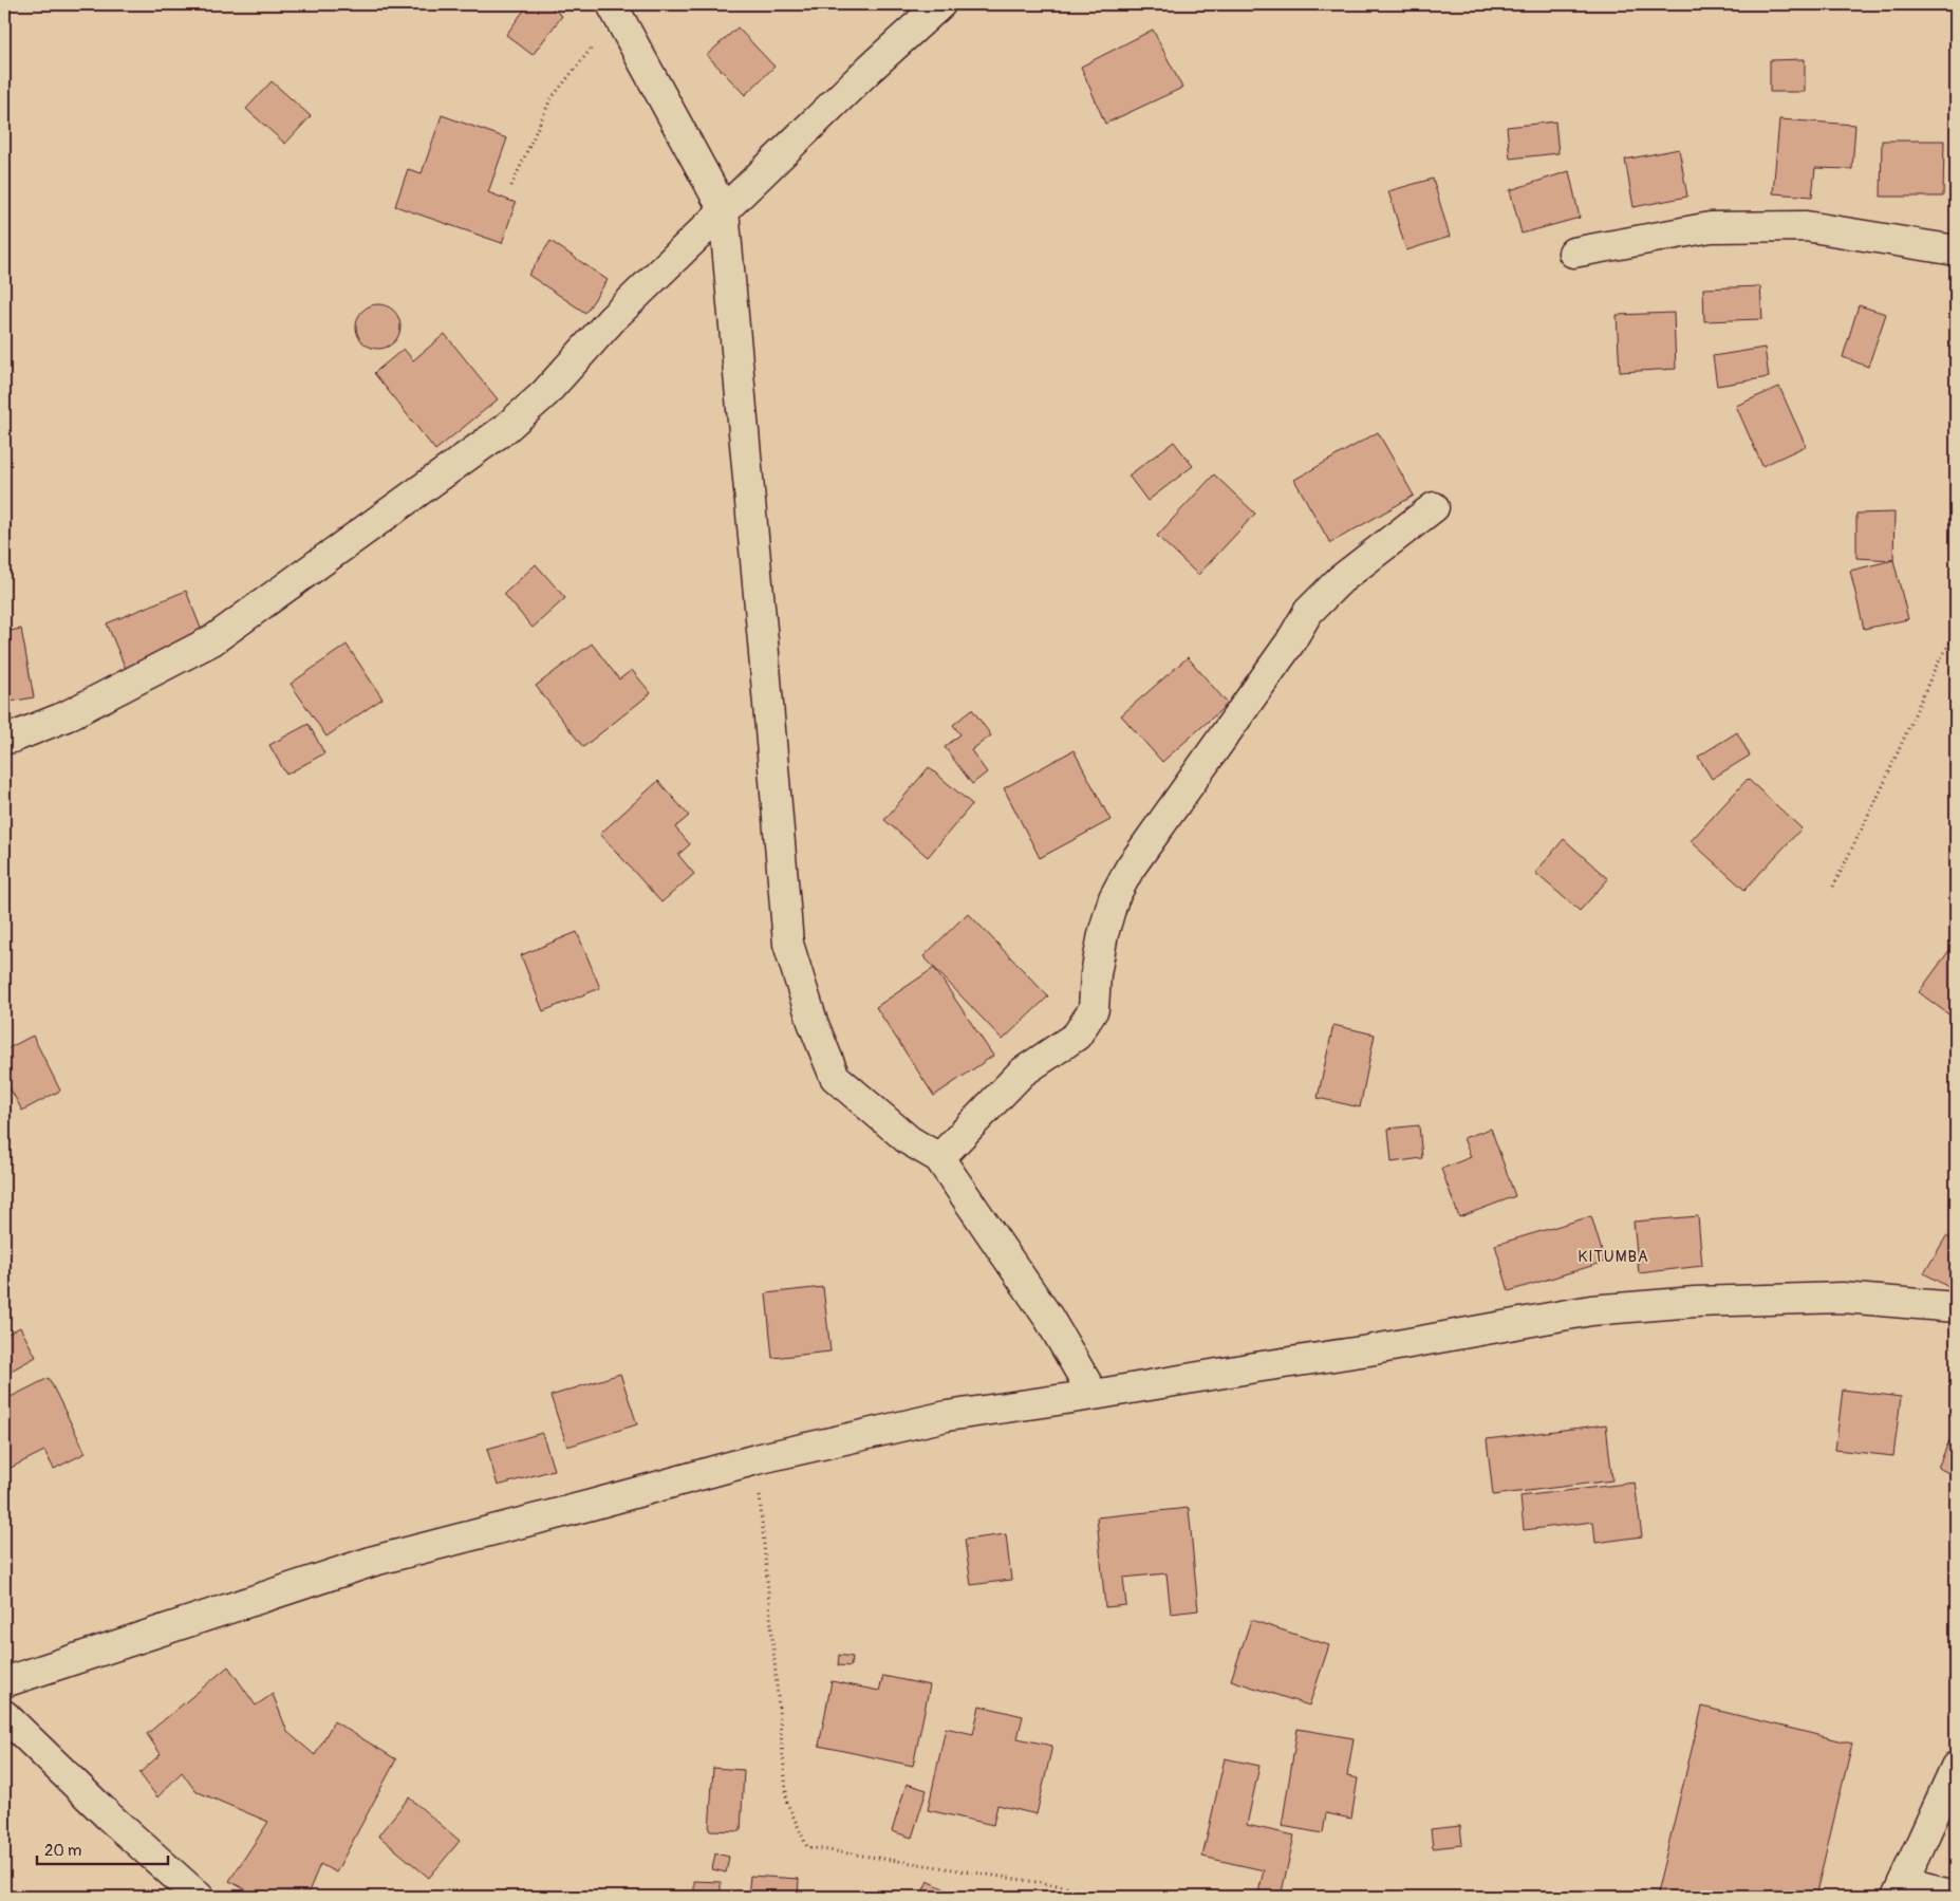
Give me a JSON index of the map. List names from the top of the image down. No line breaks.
{"districts":["KITUMBA"],"scale_bar":"20 m"}
